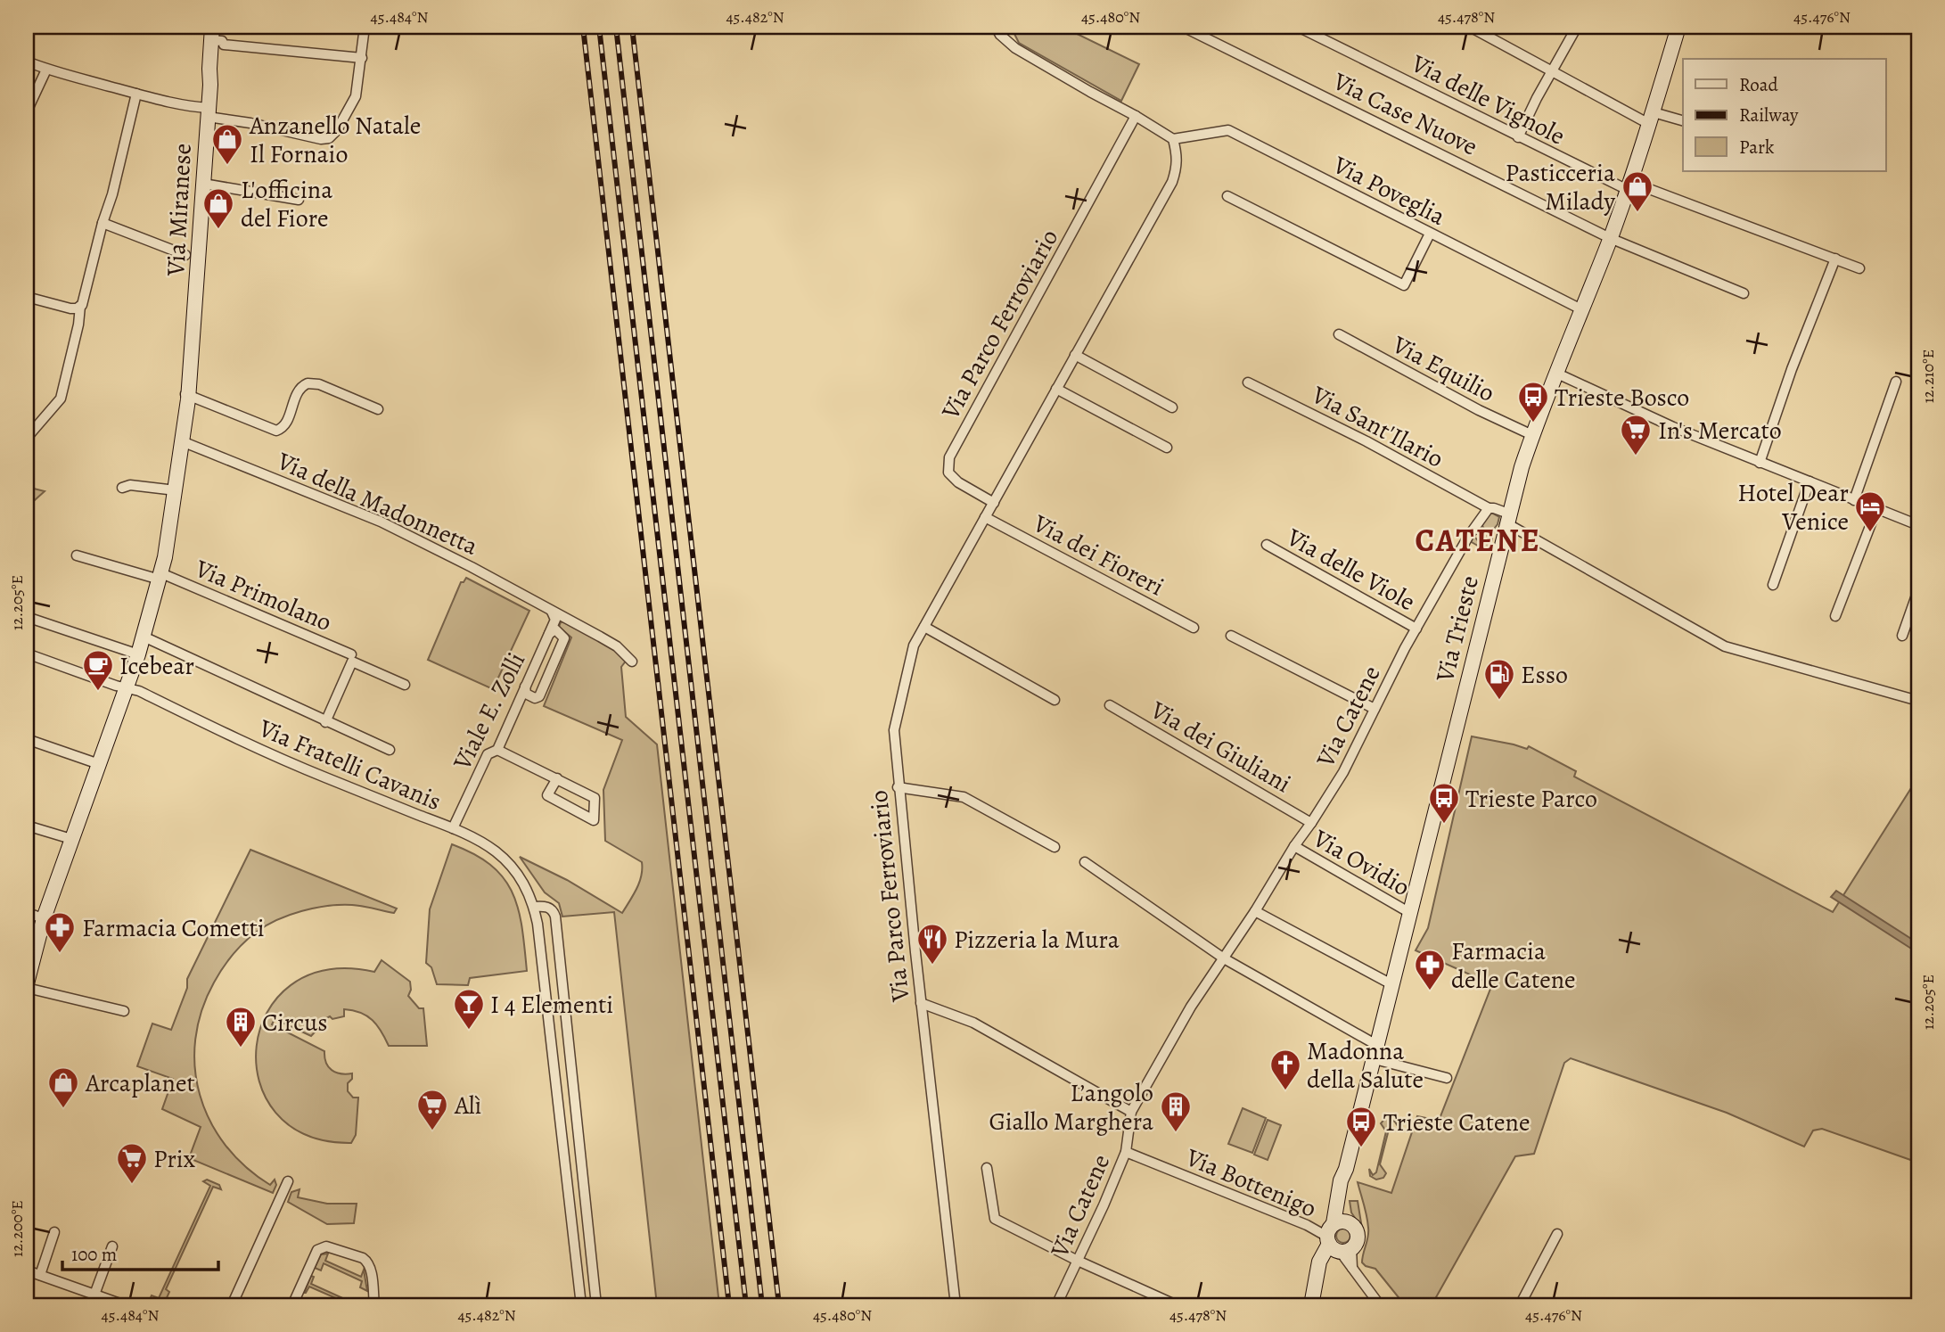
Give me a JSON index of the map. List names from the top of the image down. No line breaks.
{"streets":{"street":["Via delle Vignole","Via Case Nuove","Via Poveglia","Via Miranese","Via Parco Ferroviario","Via Equilio","Via Sant'Ilario","Via della Madonnetta","Via dei Fioreri","Via delle Viole","Via Primolano","Via Trieste","Viale E. Zolli","Via Catene","Via dei Giuliani","Via Fratelli Cavanis","Via Ovidio","Via Bottenigo"]},"crossings":[["Via delle Vignole","Via Trieste"],["Via Case Nuove","Via Trieste"],["Via Poveglia","Via Parco Ferroviario"],["Via Poveglia","Via Trieste"],["Via Miranese","Via della Madonnetta"],["Via Miranese","Via Primolano"],["Via Miranese","Via Fratelli Cavanis"],["Via Parco Ferroviario","Via dei Fioreri"],["Via Equilio","Via Trieste"],["Via Sant'Ilario","Via Catene"],["Via della Madonnetta","Viale E. Zolli"],["Via delle Viole","Via Catene"],["Via Trieste","Via Ovidio"],["Via Trieste","Via Bottenigo"],["Viale E. Zolli","Via Fratelli Cavanis"],["Via Catene","Via dei Giuliani"],["Via Catene","Via Ovidio"],["Via Catene","Via Bottenigo"]],"districts":["CATENE"],"places":{"shop":["Anzanello Natale Il Fornaio","Pasticceria Milady","L'officina del Fiore","Arcaplanet"],"bus stop":["Trieste Bosco","Trieste Parco","Trieste Catene"],"supermarket":["In's Mercato","Alì","Prix"],"hotel":["Hotel Dear Venice"],"cafe":["Icebear"],"fuel station":["Esso"],"pharmacy":["Farmacia Cometti","Farmacia delle Catene"],"restaurant":["Pizzeria la Mura"],"bar":["I 4 Elementi"],"building":["Circus","L’angolo Giallo Marghera"],"church":["Madonna della Salute"]},"legend":["Road","Railway","Park"],"scale_bar":"100 m","coordinates":["45.484°N","45.482°N","45.480°N","45.478°N","45.476°N","12.210°E","12.205°E","12.200°E"]}
